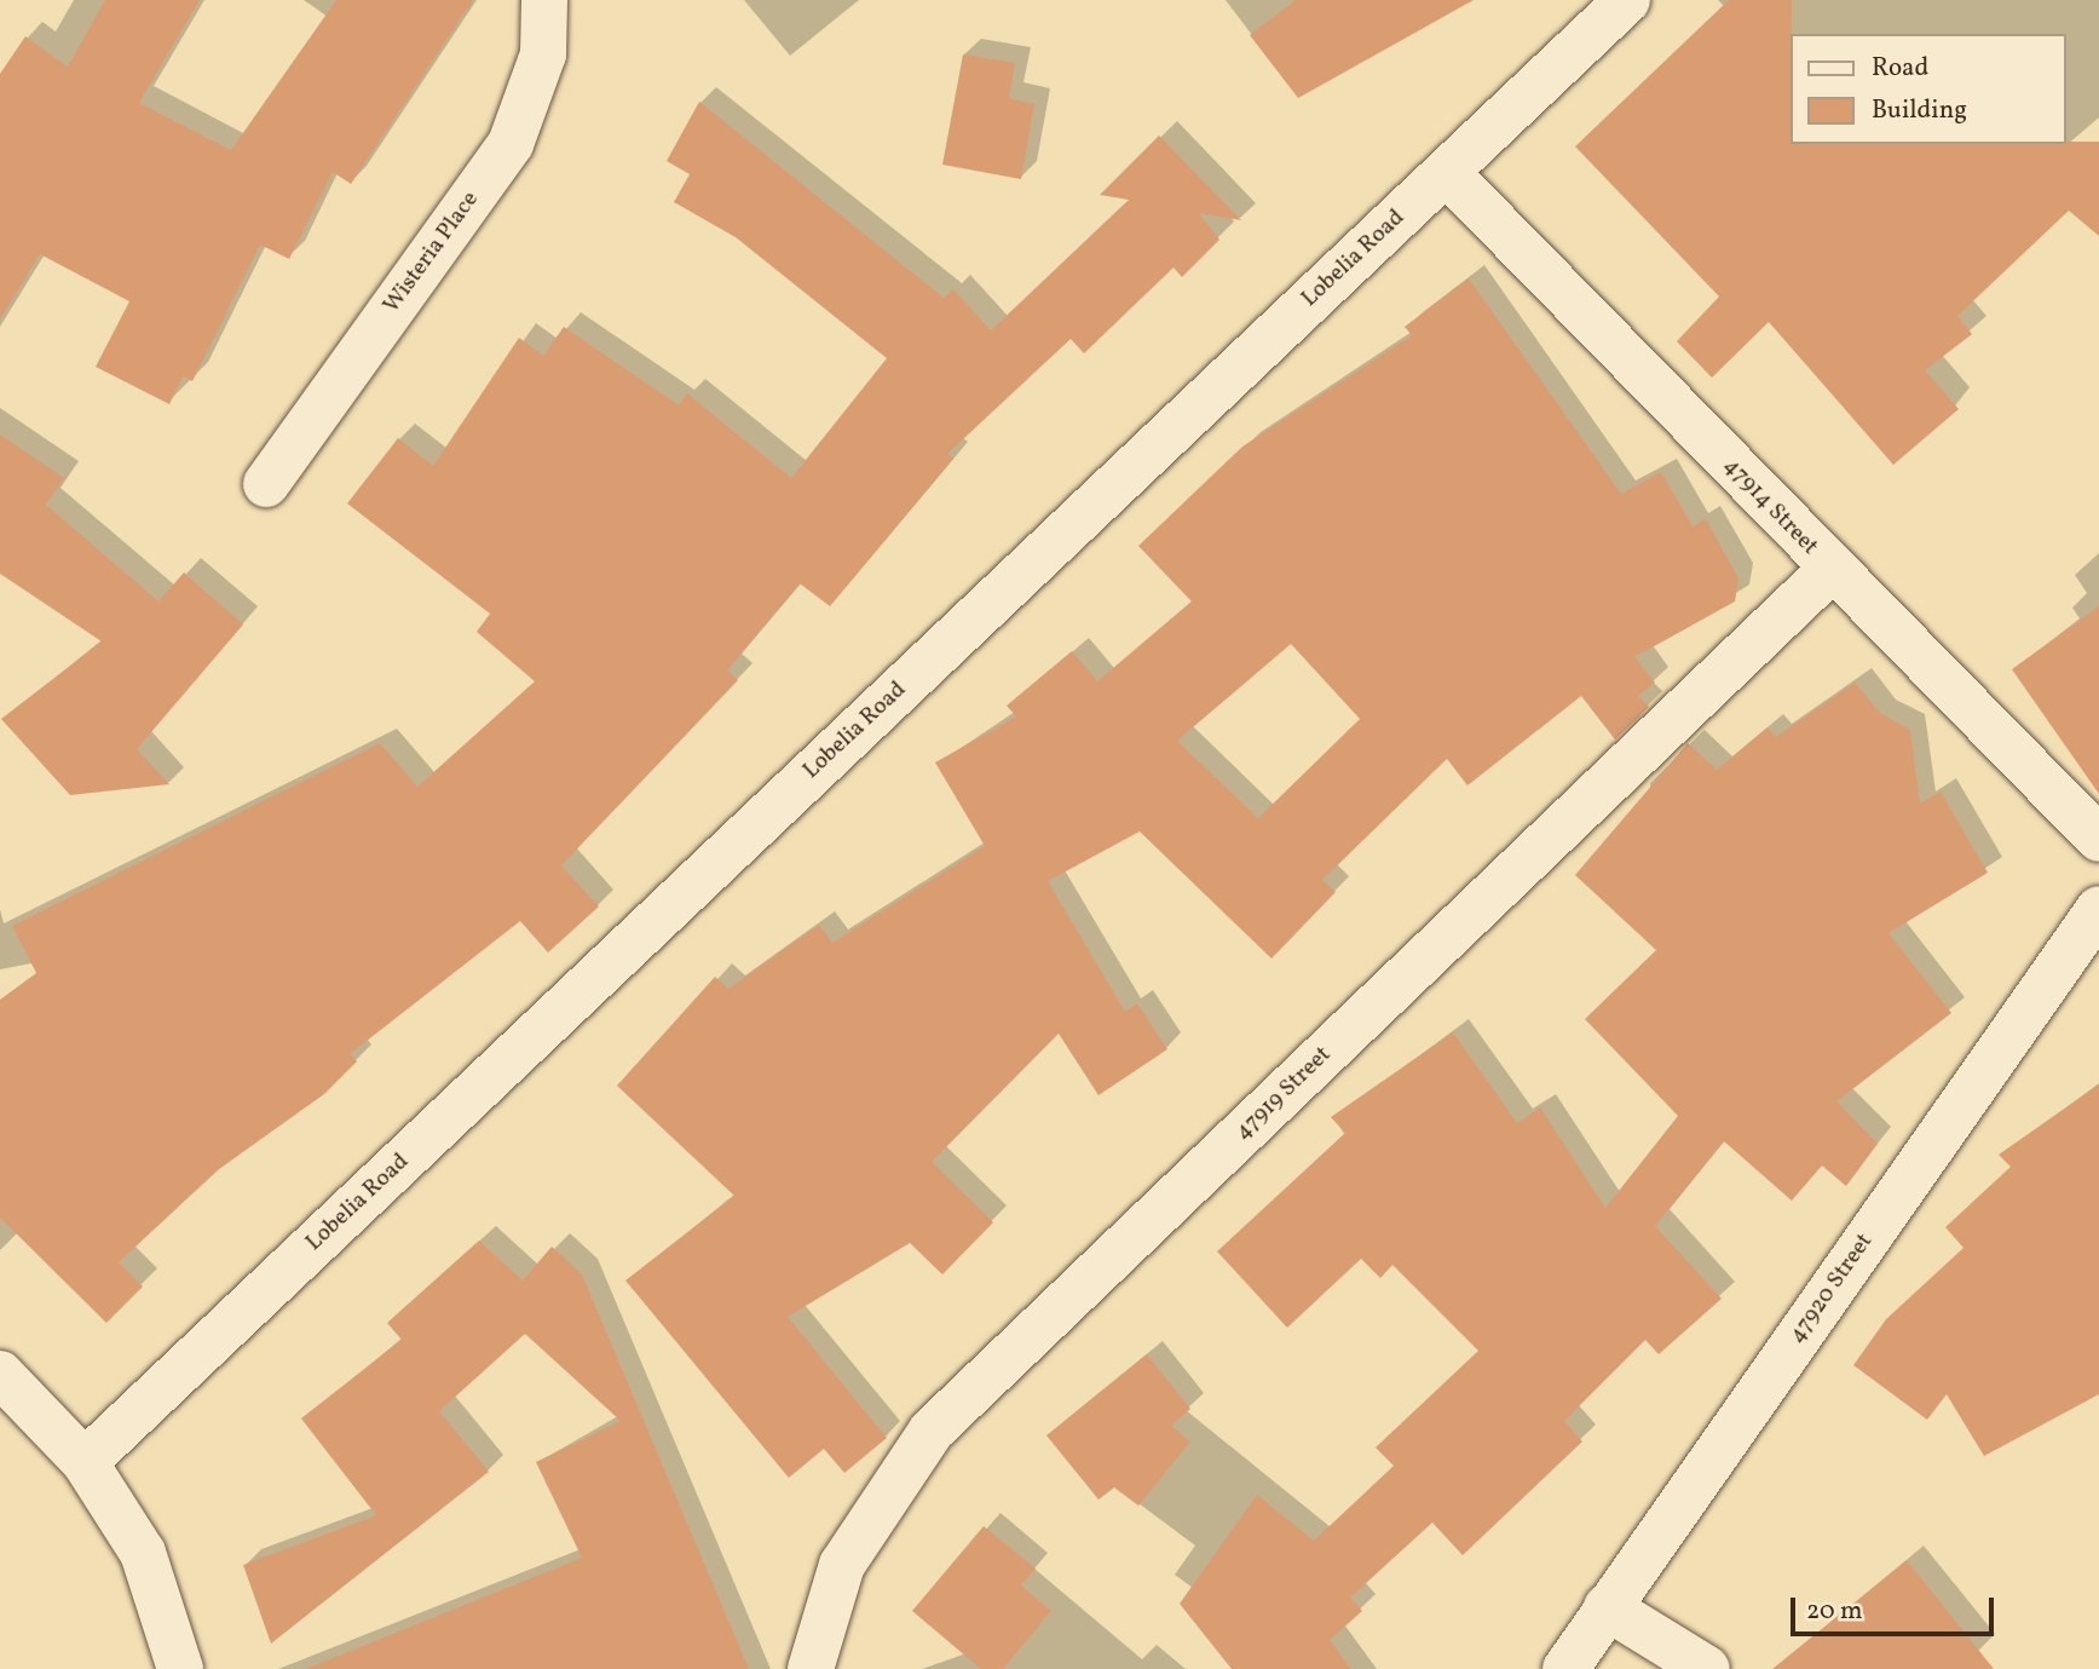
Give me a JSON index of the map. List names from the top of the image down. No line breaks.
{"streets":{"street":["Wisteria Place","Lobelia Road","47914 Street","47919 Street","47920 Street"]},"crossings":[["Lobelia Road","47914 Street"],["47914 Street","47919 Street"]],"legend":["Road","Building"],"scale_bar":"20 m"}
